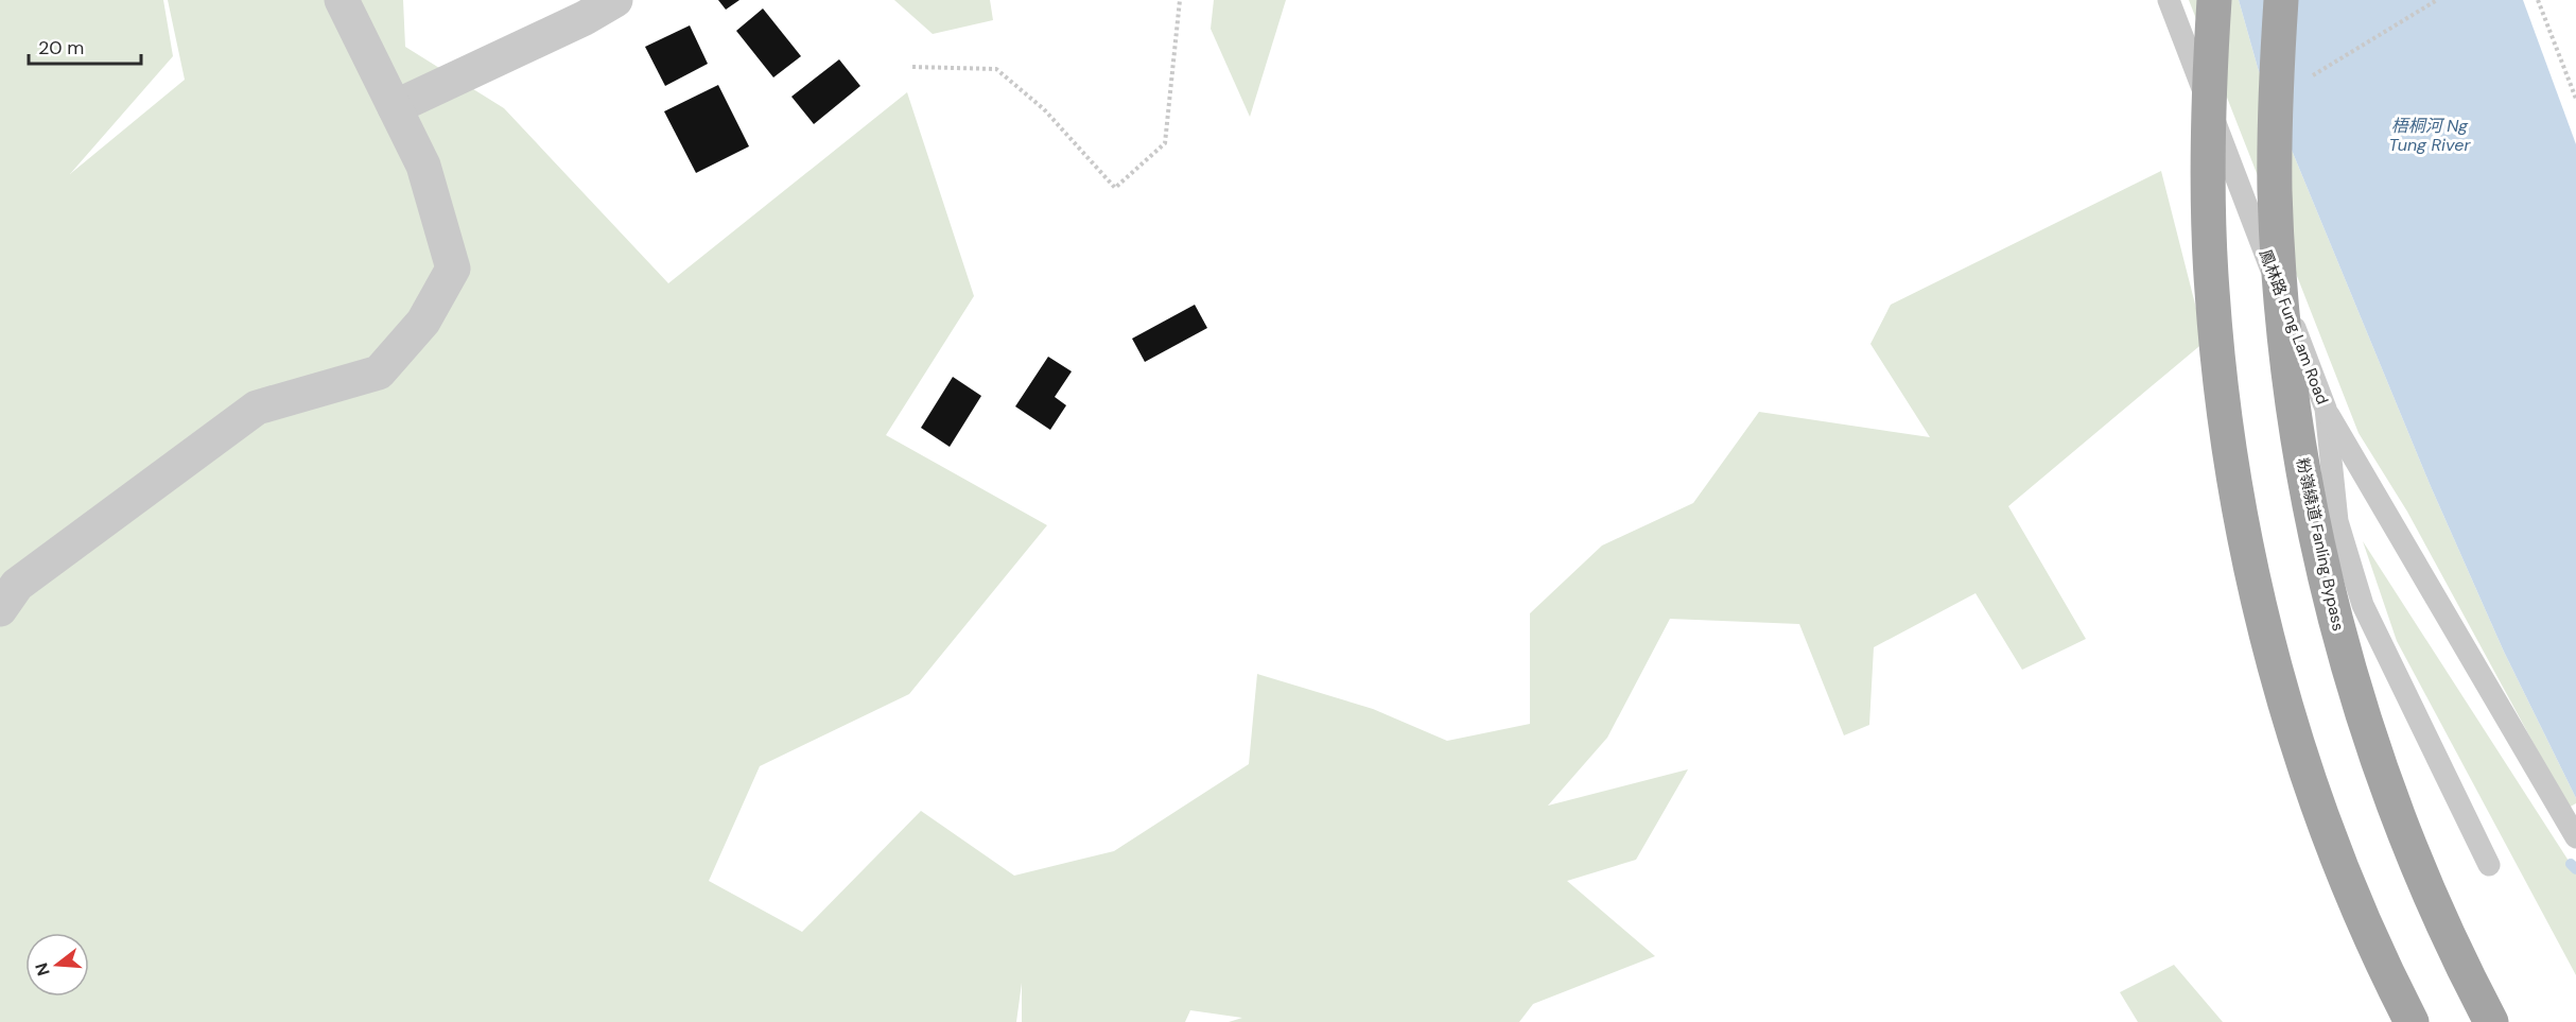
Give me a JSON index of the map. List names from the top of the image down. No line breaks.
{"streets":{"main road":["粉嶺繞道 Fanling Bypass"],"lane":["鳳林路 Fung Lam Road"]},"water":["梧桐河 Ng Tung River"],"scale_bar":"20 m","north":"left"}
